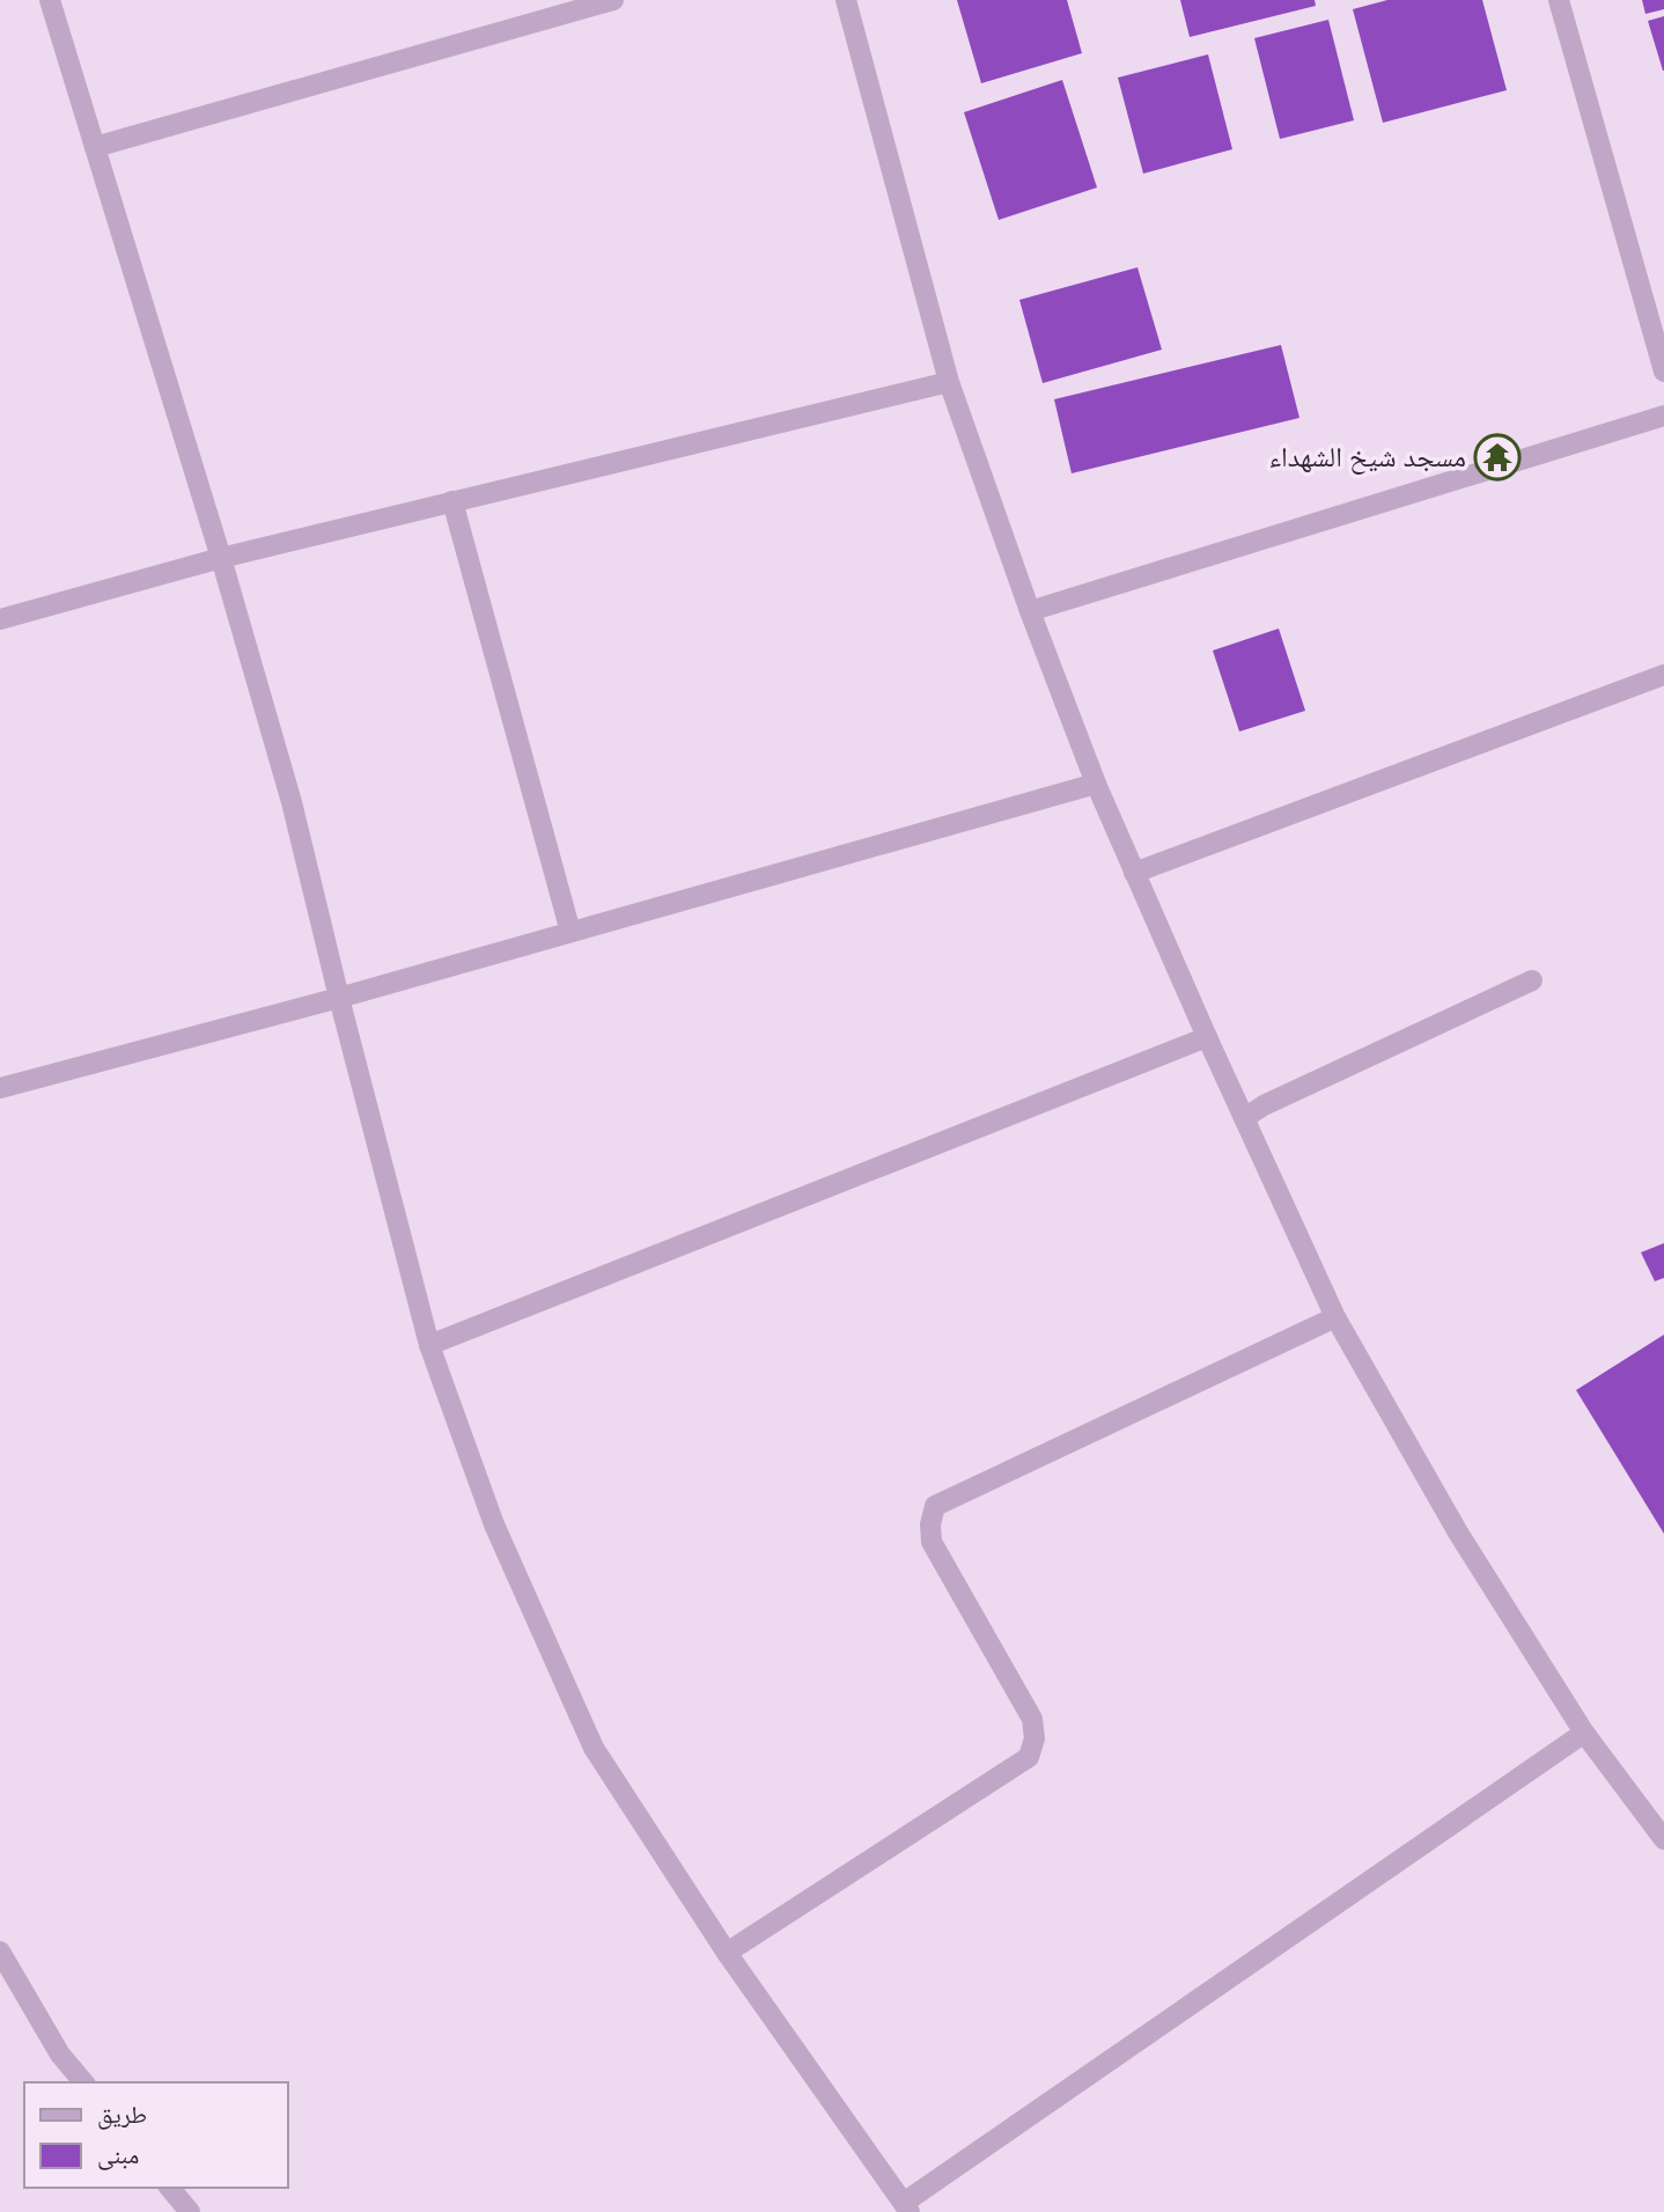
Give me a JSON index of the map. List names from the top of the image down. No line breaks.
{"places":{"temple":["مسجد شيخ الشهداء"]},"legend":["طريق","مبنى"]}
